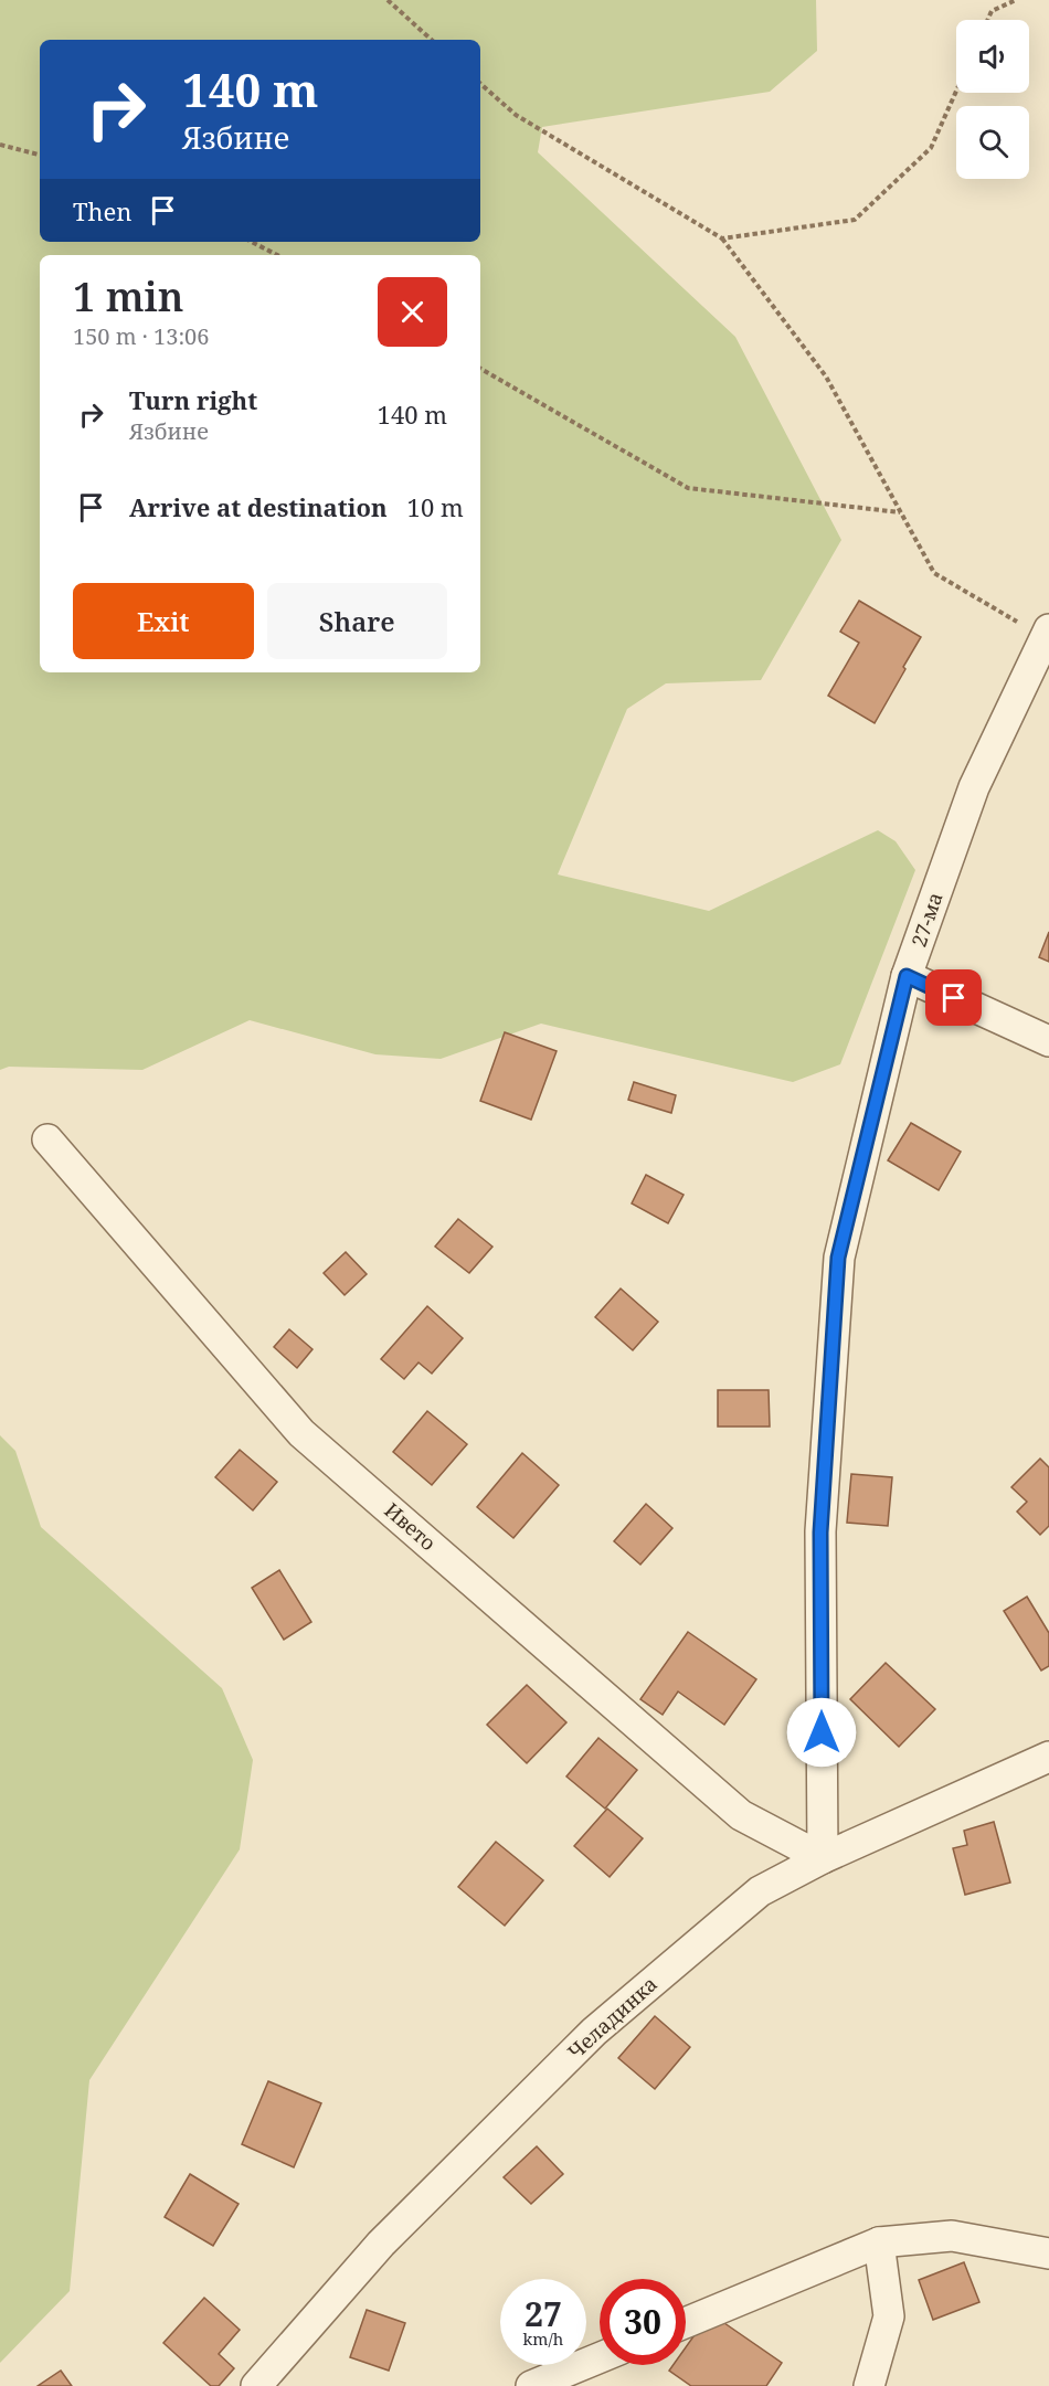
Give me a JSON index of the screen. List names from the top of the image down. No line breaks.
{"streets":{"street":["27-ма","Ивето","Челадинка"]},"crossings":[["27-ма","Ивето"],["27-ма","Челадинка"],["Ивето","Челадинка"]],"page":{"turn":["140 m","Язбине"],"then":"Then","heading":["1 min","150 m · 13:06"],"list":[{"name":"Turn right","note":"Язбине","value":"140 m"},{"name":"Arrive at destination","value":"10 m"}],"buttons":["Exit","Share"],"speed":"27 km/h","limit":"30"}}
